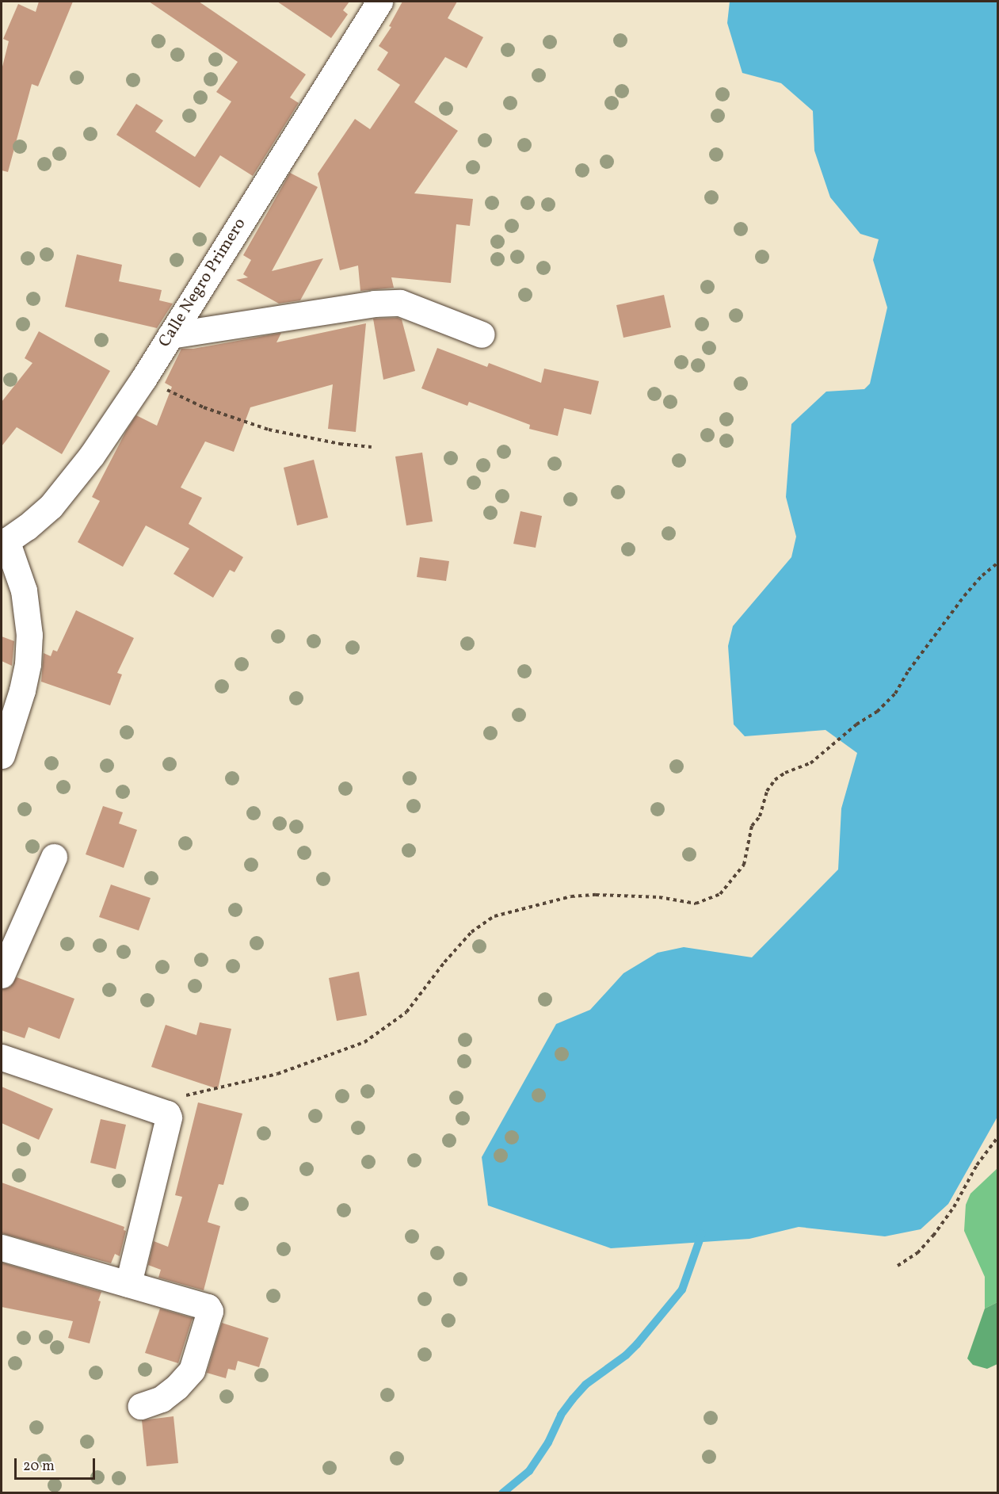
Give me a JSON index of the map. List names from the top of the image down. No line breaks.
{"streets":{"street":["Calle Negro Primero"]},"scale_bar":"20 m"}
